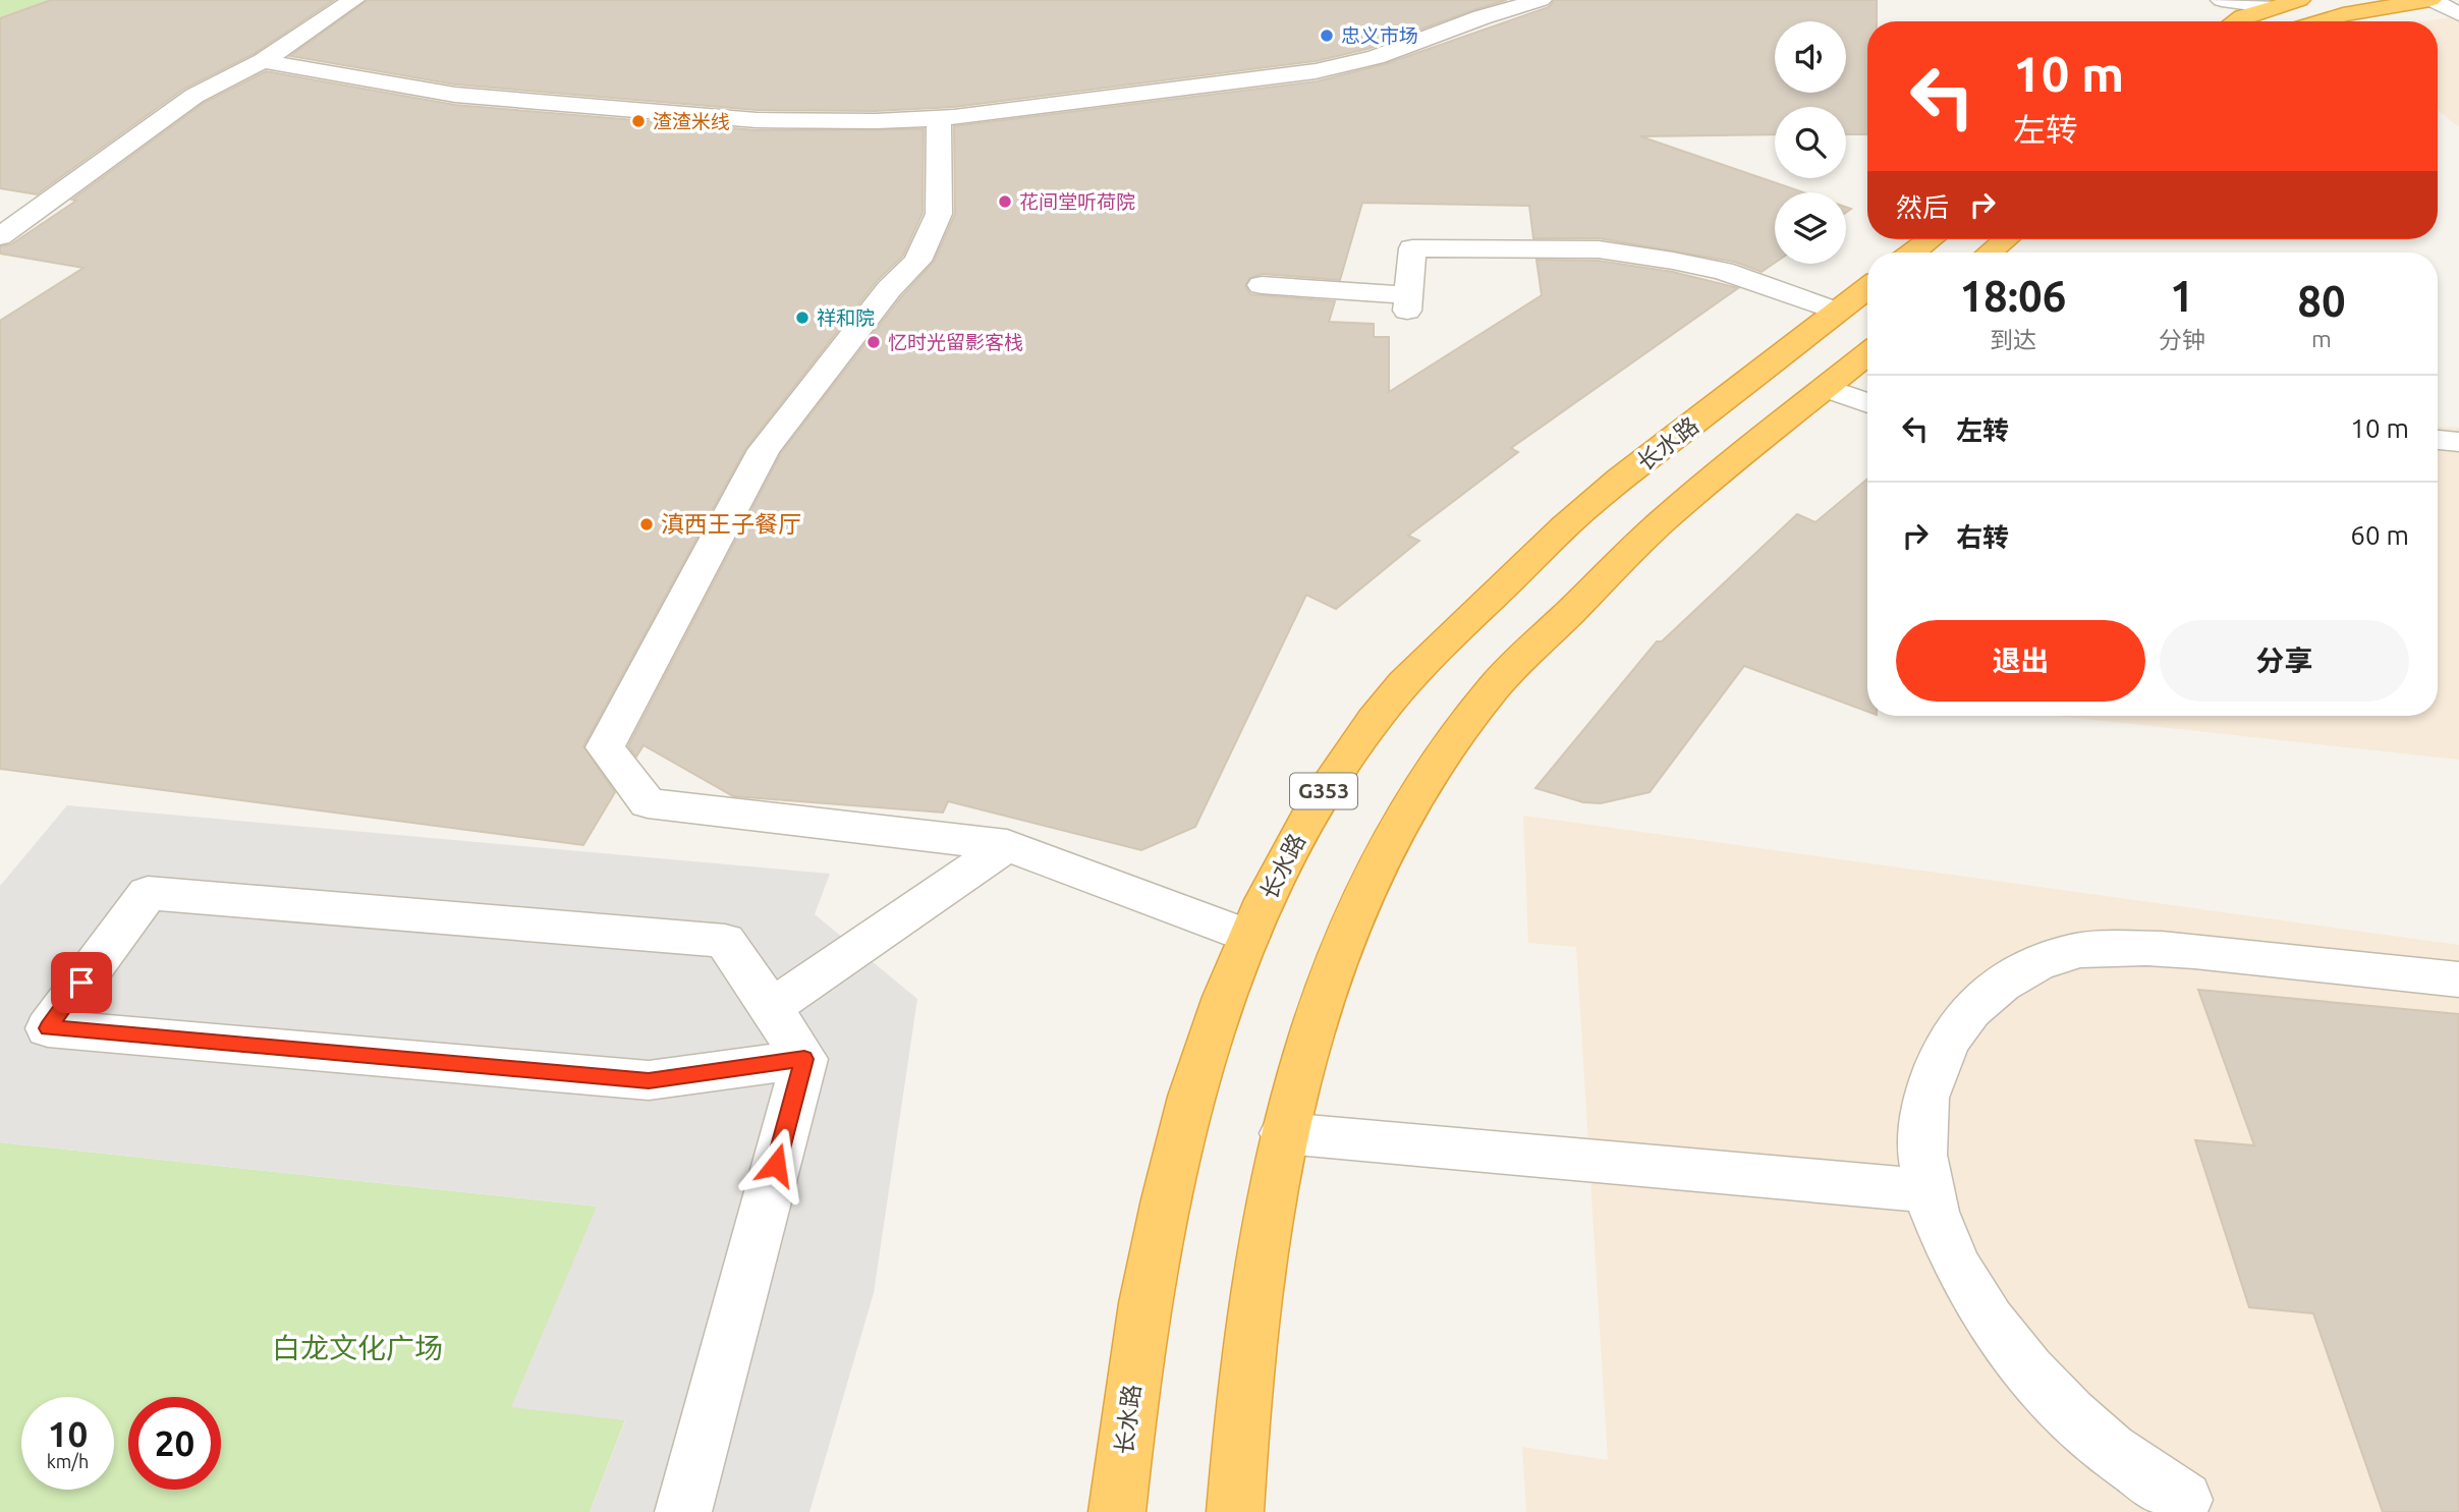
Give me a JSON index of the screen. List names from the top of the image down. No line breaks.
{"streets":{"highway":["长水路","G353"]},"parks":["白龙文化广场"],"places":["忠义市场","渣渣米线","花间堂听荷院","祥和院","忆时光留影客栈","滇西王子餐厅"],"page":{"turn":["10 m","左转"],"then":"然后","eta":["18:06","到达","1","分钟","80","m"],"list":[{"name":"左转","value":"10 m"},{"name":"右转","value":"60 m"}],"buttons":["退出","分享"],"speed":"10 km/h","limit":"20"}}
